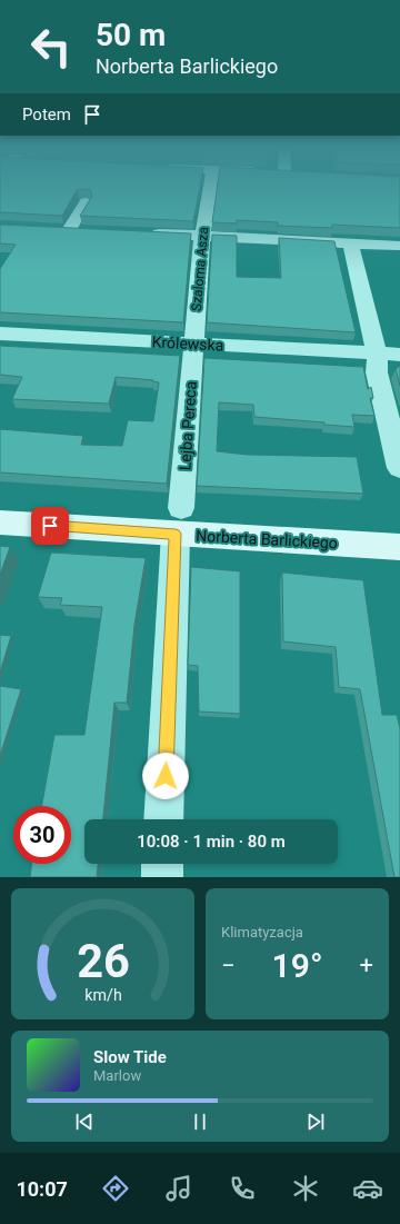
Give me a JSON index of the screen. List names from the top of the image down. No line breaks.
{"streets":{"street":["Szaloma Asza","Królewska","Lejba Pereca","Norberta Barlickiego"]},"crossings":[["Szaloma Asza","Królewska"],["Szaloma Asza","Lejba Pereca"],["Królewska","Lejba Pereca"],["Lejba Pereca","Norberta Barlickiego"]],"page":{"turn":["50 m","Norberta Barlickiego"],"then":"Potem","limit":"30","trip":"10:08 · 1 min · 80 m","tile":"Klimatyzacja","heat":["−","19°","+"],"song":["Slow Tide","Marlow"],"tabs":"10:07","gauge":["26","km/h"]}}
